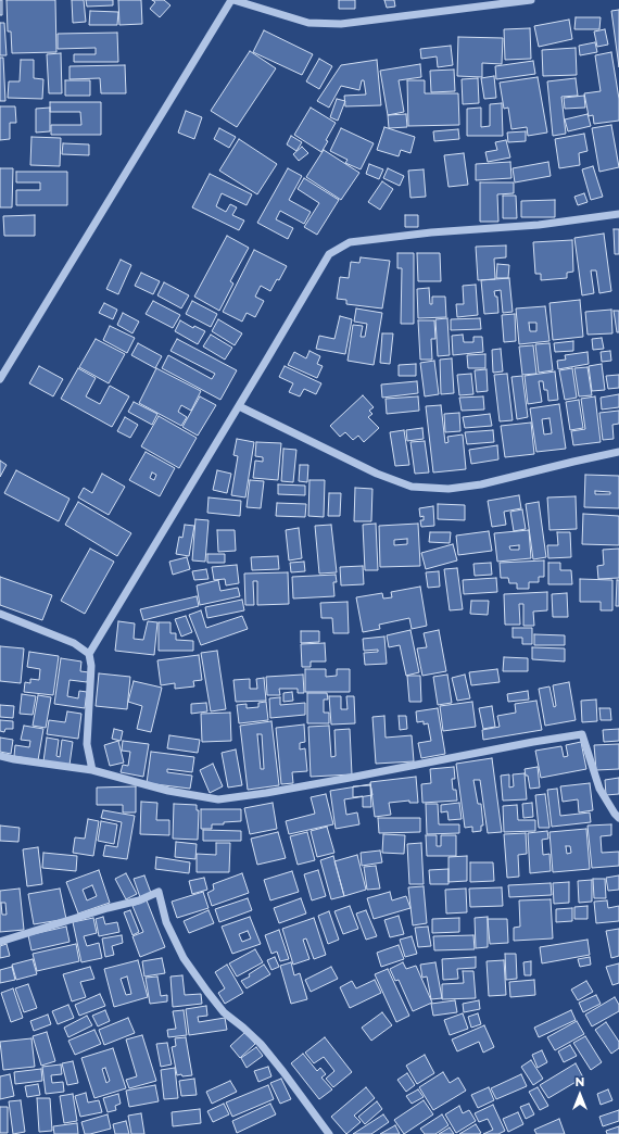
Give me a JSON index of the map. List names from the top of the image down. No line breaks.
{"north":"top"}
